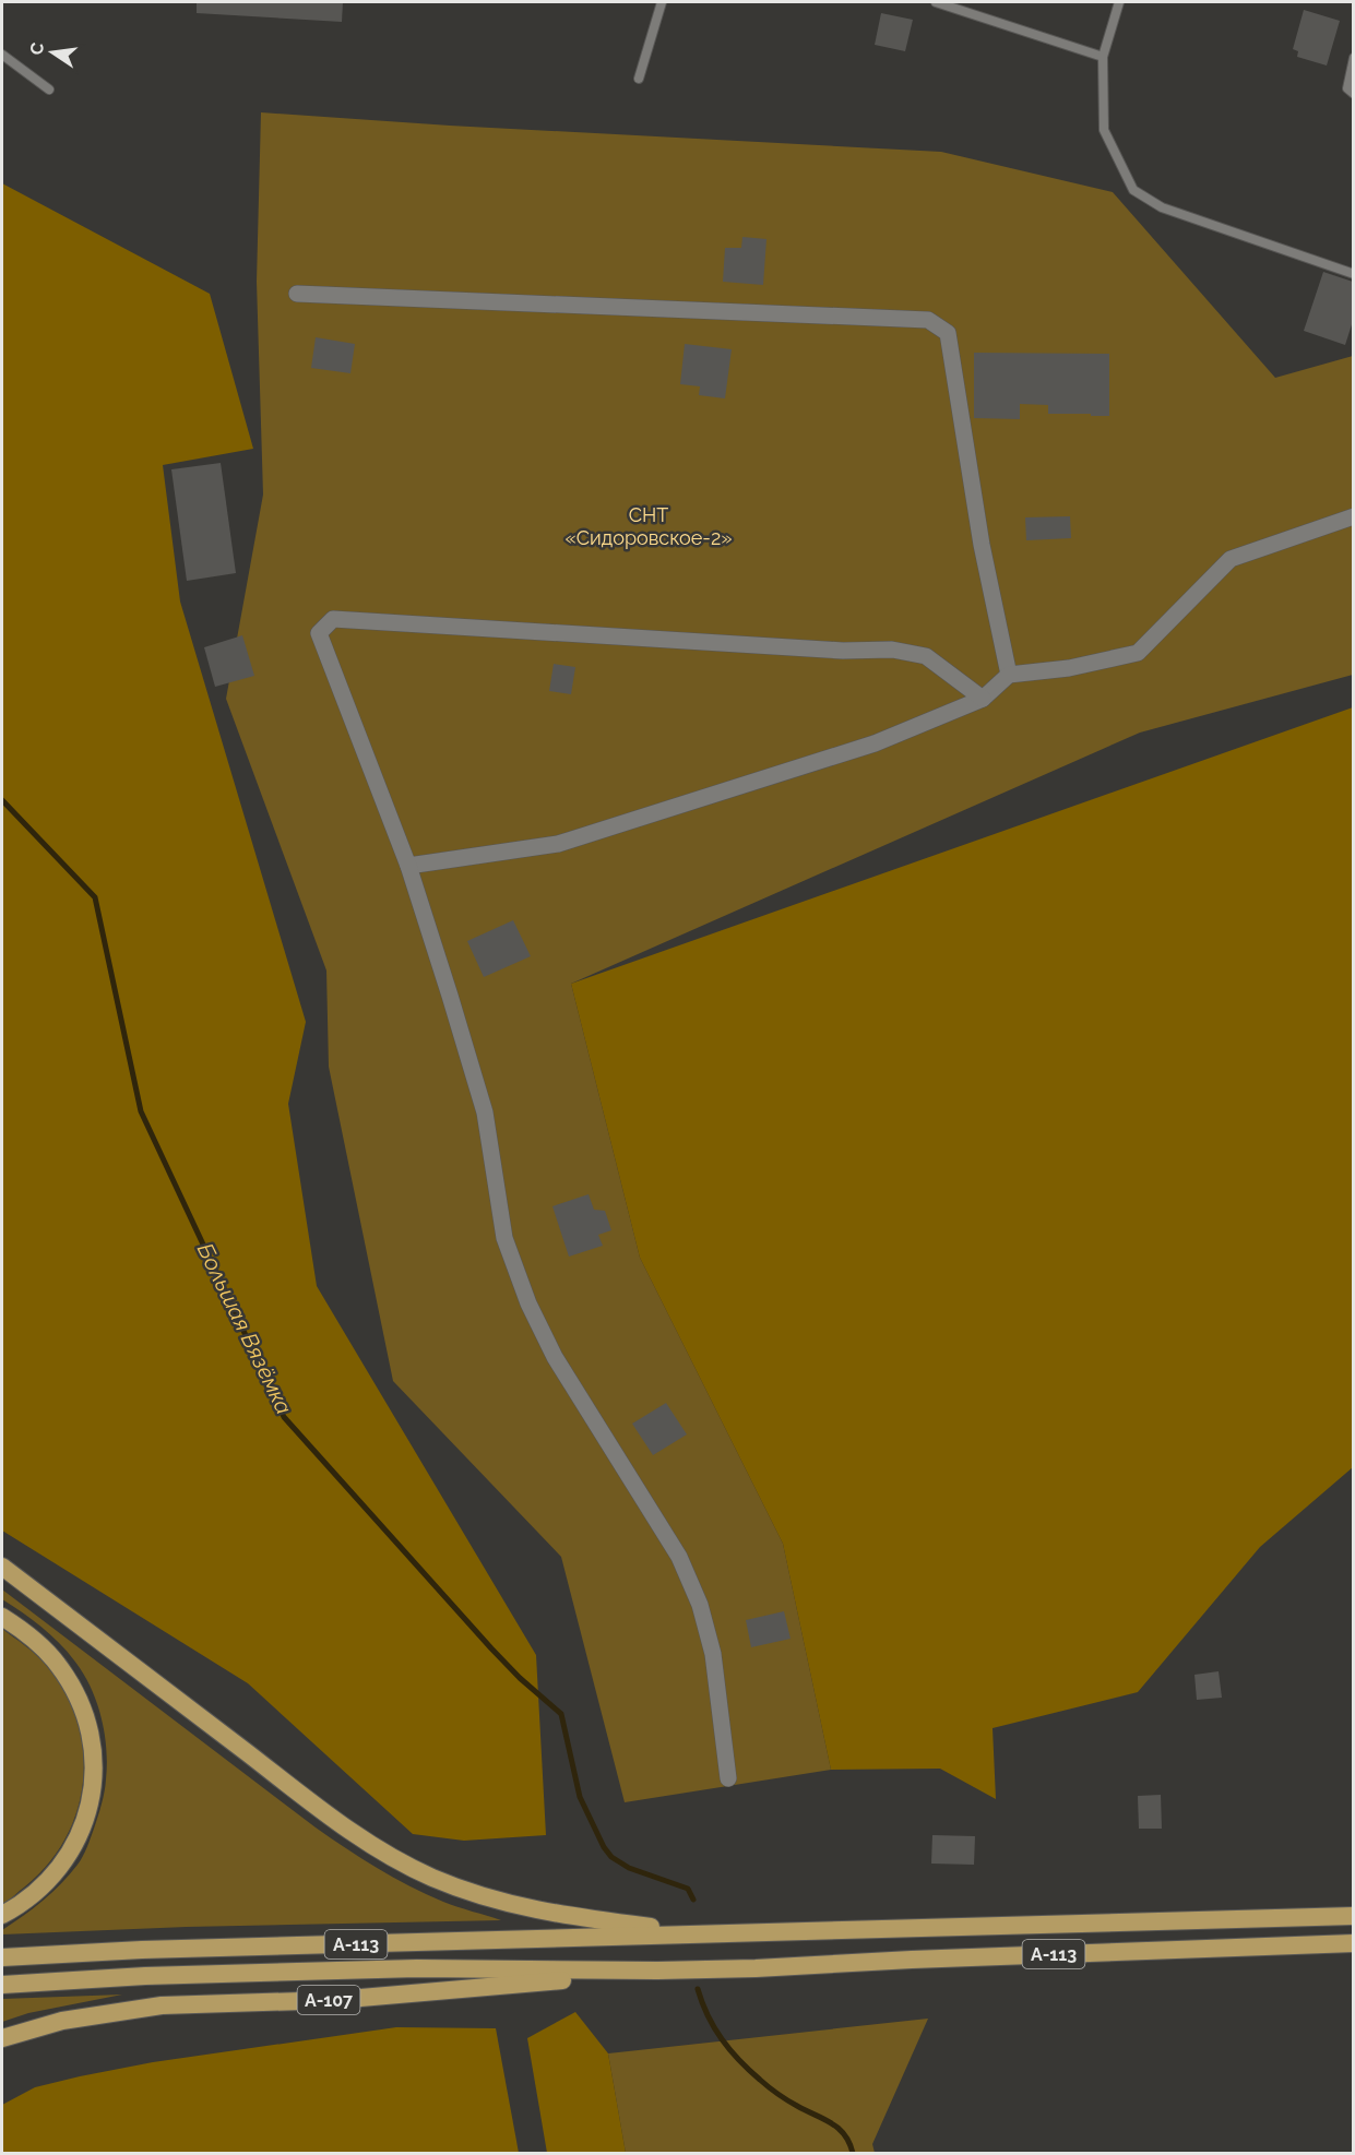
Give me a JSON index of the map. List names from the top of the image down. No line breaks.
{"streets":{"highway":["А-113","А-107"]},"crossings":[["А-113","А-107"]],"water":["Большая Вязёмка"],"parks":["СНТ «Сидоровское-2»"],"north":"left"}
